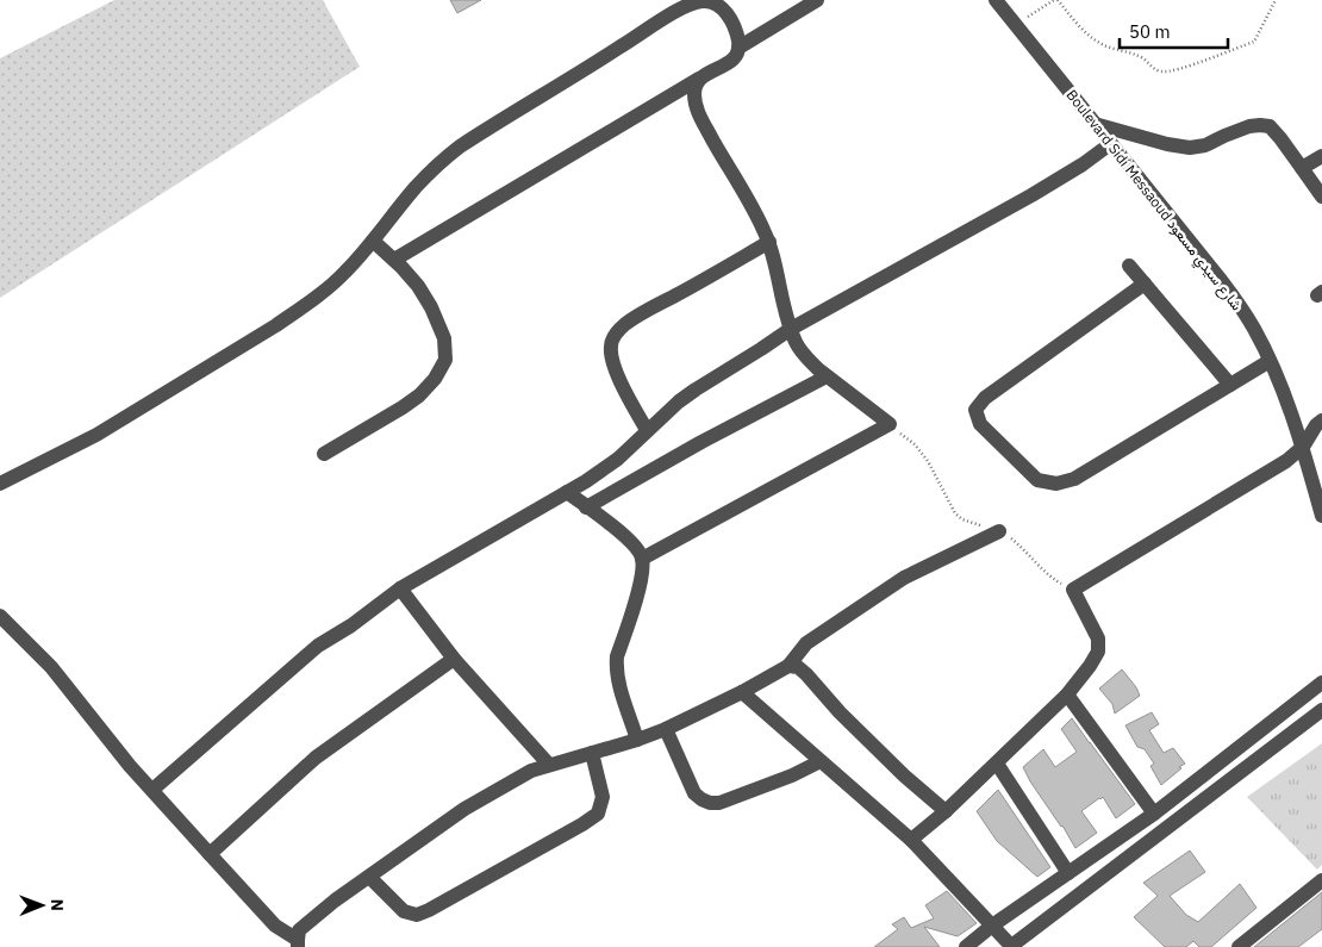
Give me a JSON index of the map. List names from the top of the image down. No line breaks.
{"streets":{"street":["Boulevard Sidi Messaoud شارع سيدي مسعود"]},"scale_bar":"50 m","north":"right"}
